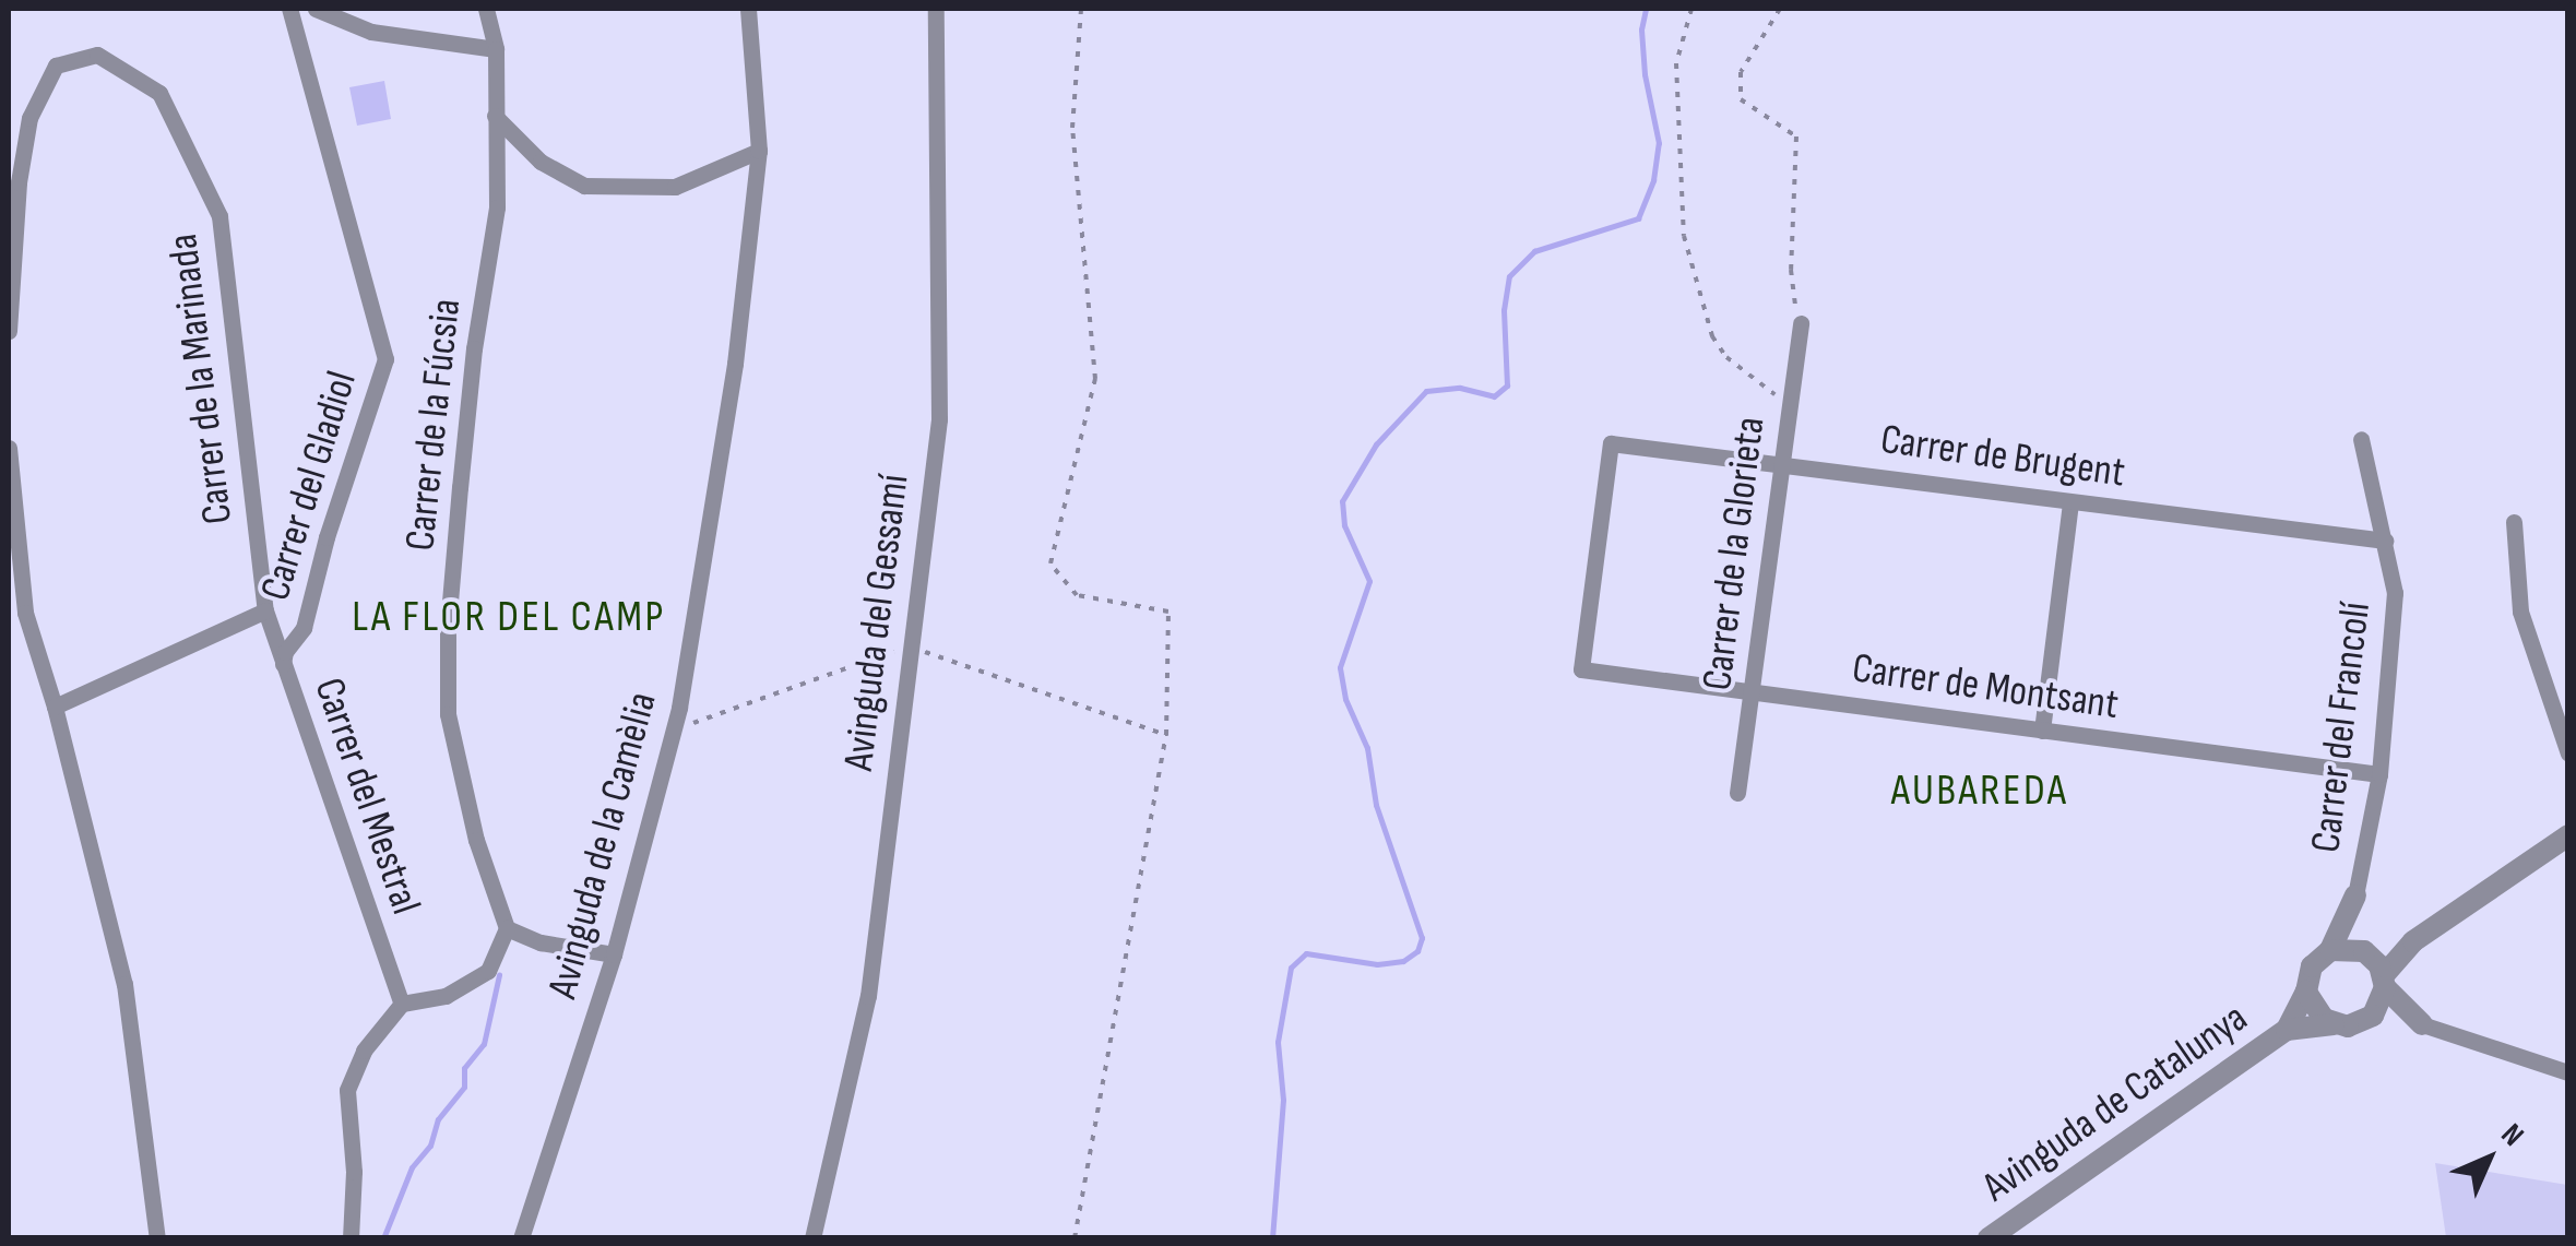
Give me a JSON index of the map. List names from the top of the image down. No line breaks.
{"streets":{"street":["Carrer de la Marinada","Carrer de la Fúcsia","Carrer de Brugent","Carrer del Gladiol","Carrer de la Glorieta","Avinguda del Gessamí","Carrer de Montsant","Carrer del Francolí","Carrer del Mestral","Avinguda de la Camèlia","Avinguda de Catalunya"]},"crossings":[["Carrer de la Marinada","Carrer del Mestral"],["Carrer de Brugent","Carrer de la Glorieta"],["Carrer de Brugent","Carrer de Montsant"],["Carrer de Brugent","Carrer del Francolí"],["Carrer del Gladiol","Carrer del Mestral"],["Carrer de la Glorieta","Carrer de Montsant"],["Carrer de Montsant","Carrer del Francolí"]],"districts":["LA FLOR DEL CAMP","AUBAREDA"],"north":"top right"}
